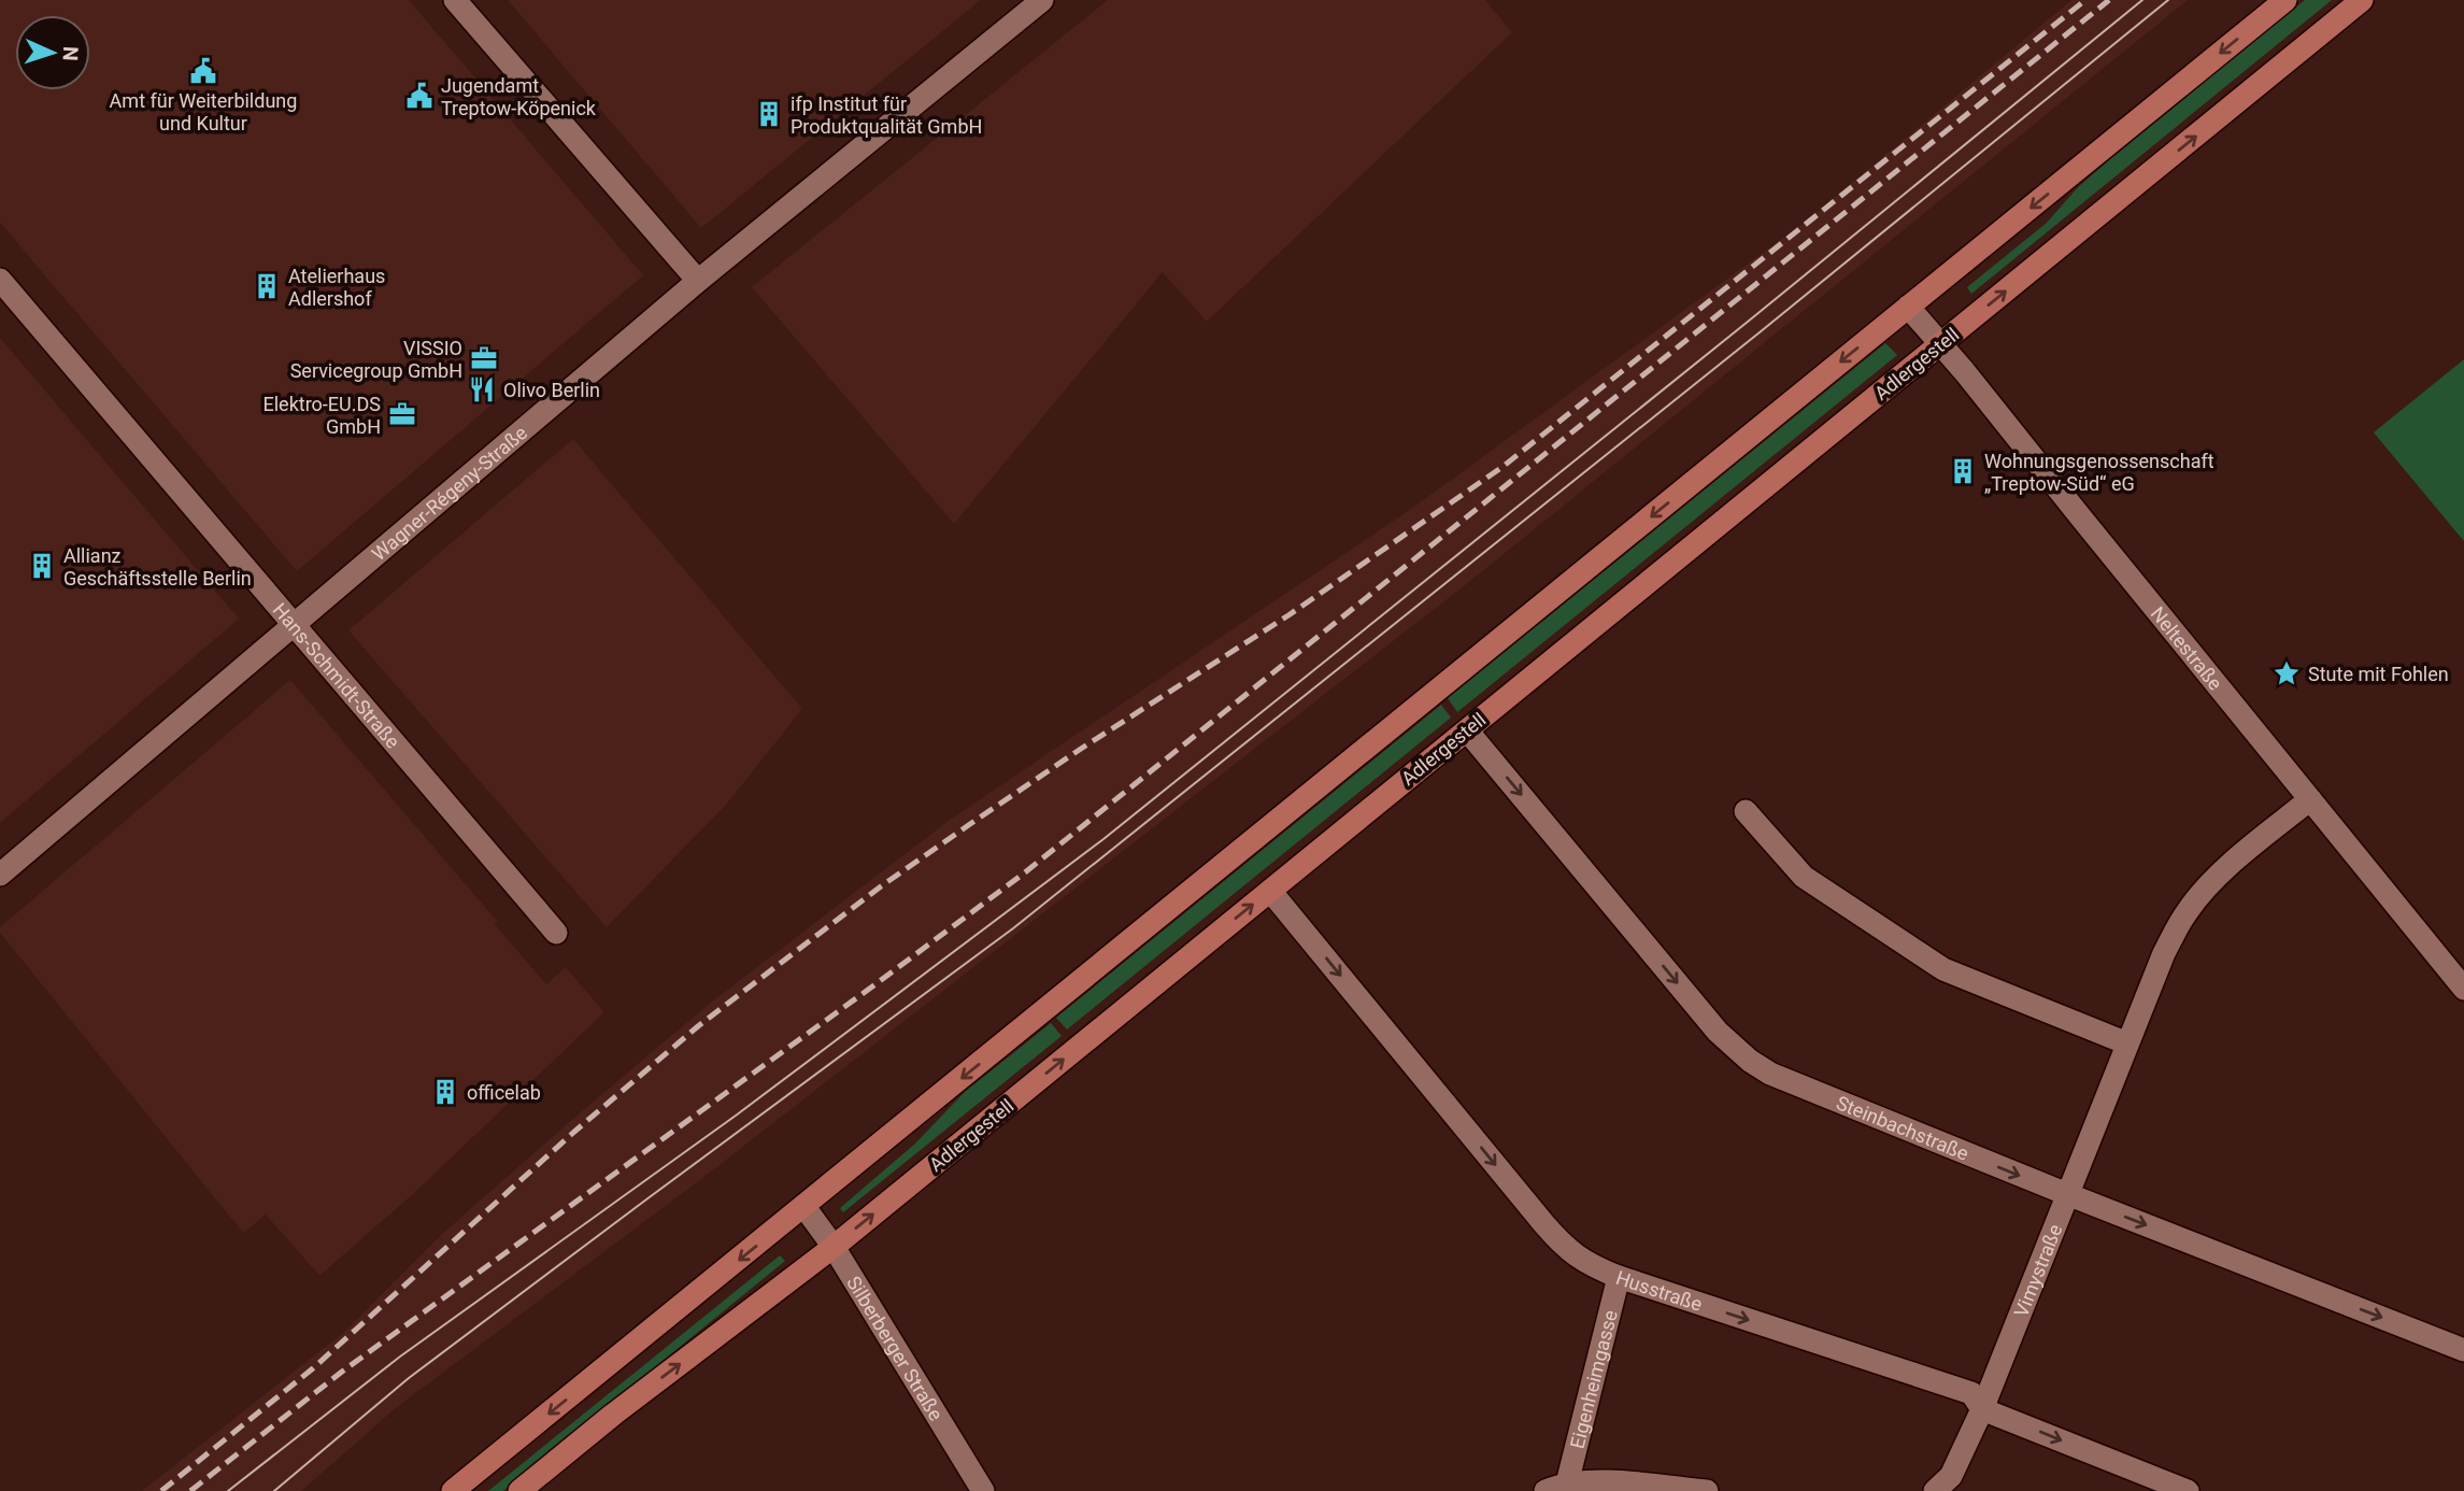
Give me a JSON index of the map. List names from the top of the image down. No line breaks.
{"streets":{"main road":["Adlergestell"],"street":["Wagner-Régeny-Straße","Neltestraße","Hans-Schmidt-Straße","Steinbachstraße","Vimystraße","Husstraße","Silberberger Straße","Eigenheimgasse"]},"crossings":[["Adlergestell","Neltestraße"],["Adlergestell","Steinbachstraße"],["Adlergestell","Husstraße"],["Adlergestell","Silberberger Straße"],["Wagner-Régeny-Straße","Hans-Schmidt-Straße"],["Neltestraße","Vimystraße"],["Steinbachstraße","Vimystraße"],["Vimystraße","Husstraße"],["Husstraße","Eigenheimgasse"]],"one_way":["Husstraße"],"places":{"public building":["Amt für Weiterbildung und Kultur","Jugendamt Treptow-Köpenick"],"building":["ifp Institut für Produktqualität GmbH","Atelierhaus Adlershof","Wohnungsgenossenschaft „Treptow-Süd“ eG","Allianz Geschäftsstelle Berlin","officelab"],"office":["VISSIO Servicegroup GmbH","Elektro-EU.DS GmbH"],"restaurant":["Olivo Berlin"],"place":["Stute mit Fohlen"]},"north":"right"}
